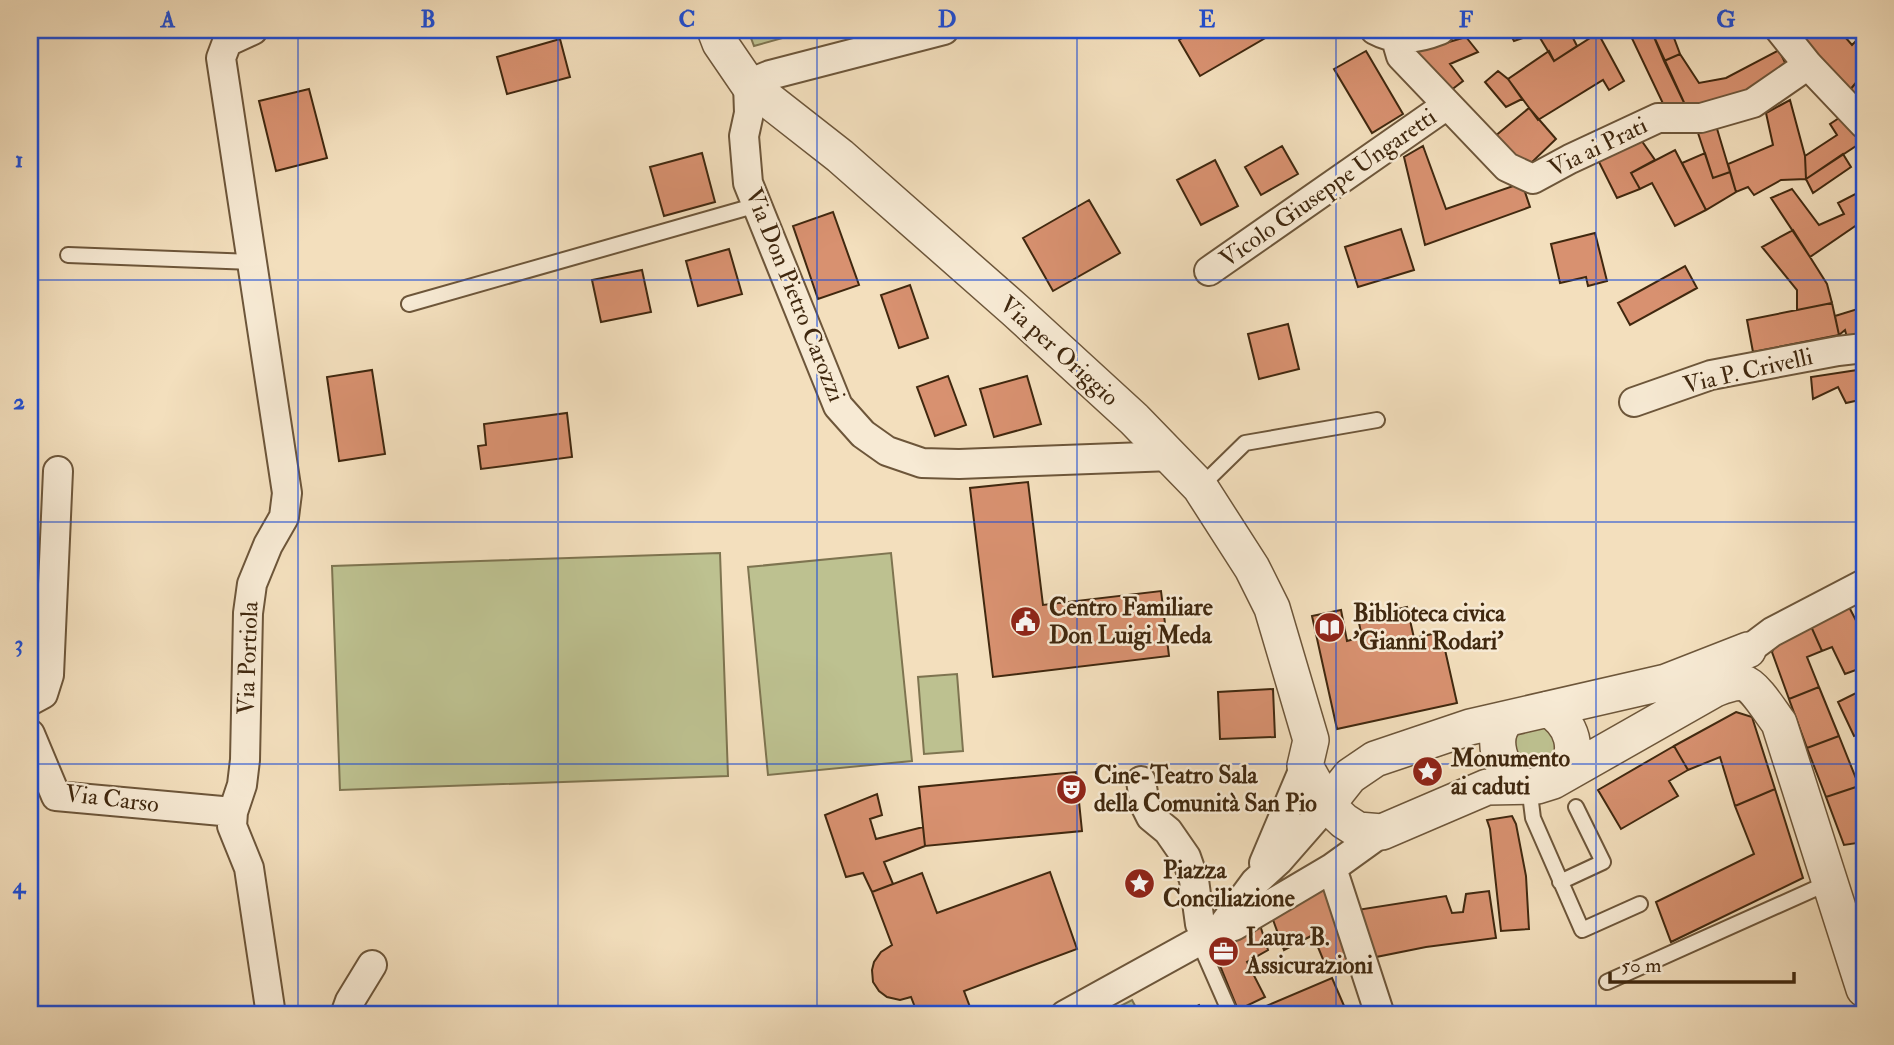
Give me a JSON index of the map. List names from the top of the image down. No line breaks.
{"streets":{"street":["Via ai Prati","Vicolo Giuseppe Ungaretti","Via Don Pietro Carozzi","Via per Origgio","Via P. Crivelli","Via Portiola","Via Carso"]},"crossings":[["Via ai Prati","Vicolo Giuseppe Ungaretti"],["Via Don Pietro Carozzi","Via per Origgio"],["Via Portiola","Via Carso"]],"places":{"public building":["Centro Familiare Don Luigi Meda"],"library":["Biblioteca civica 'Gianni Rodari'"],"place":["Monumento ai caduti","Piazza Conciliazione"],"theatre":["Cine-Teatro Sala della Comunità San Pio"],"office":["Laura B. Assicurazioni"]},"scale_bar":"50 m","grid":{"columns":["A","B","C","D","E","F","G"],"rows":["1","2","3","4"]}}
